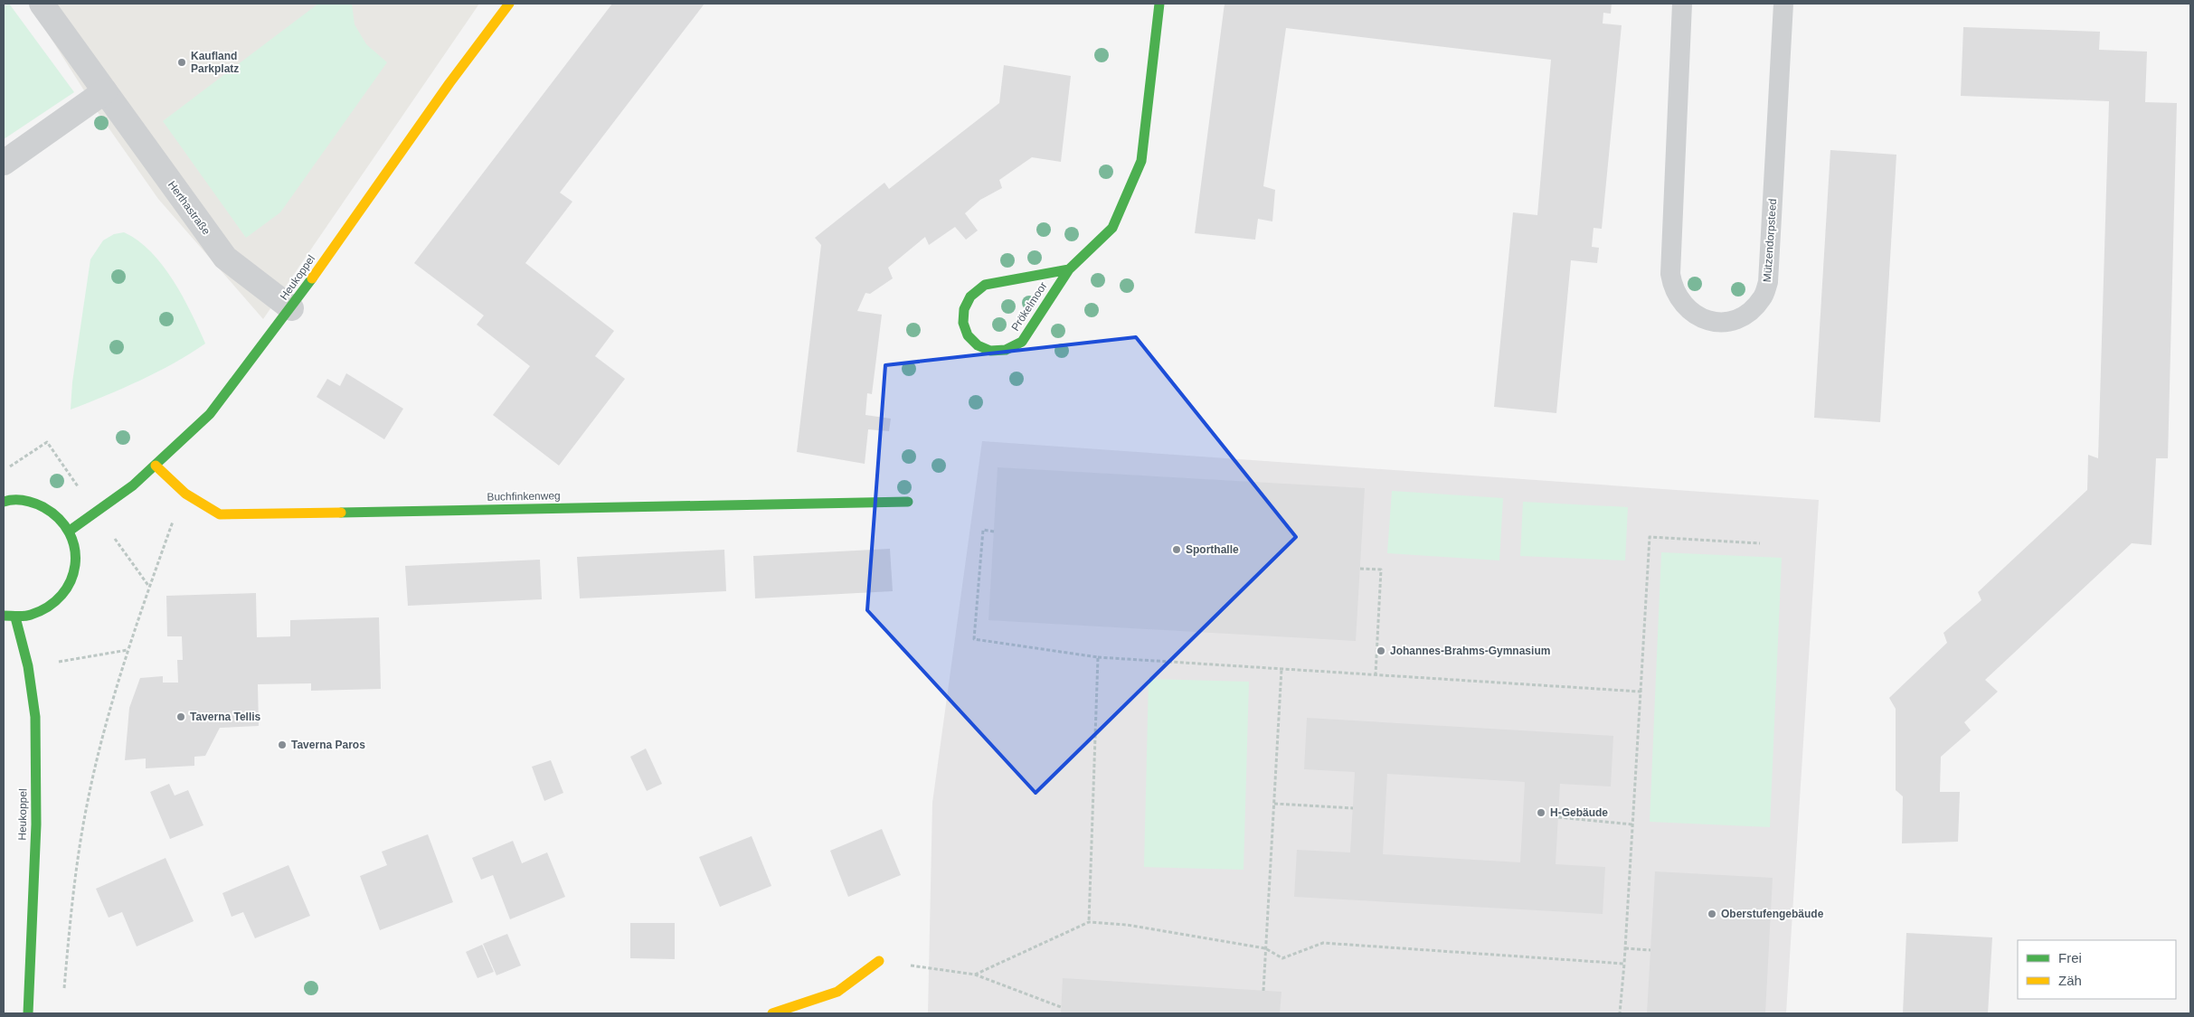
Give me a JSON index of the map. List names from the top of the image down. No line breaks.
{"streets":{"street":["Herthastraße","Heukoppel","Prökelmoor","Buchfinkenweg"],"lane":["Mützendorpsteed"]},"crossings":[["Herthastraße","Heukoppel"],["Heukoppel","Buchfinkenweg"]],"places":["Kaufland Parkplatz","Sporthalle","Johannes-Brahms-Gymnasium","Taverna Tellis","Taverna Paros","H-Gebäude","Oberstufengebäude"],"legend":["Frei","Zäh"]}
